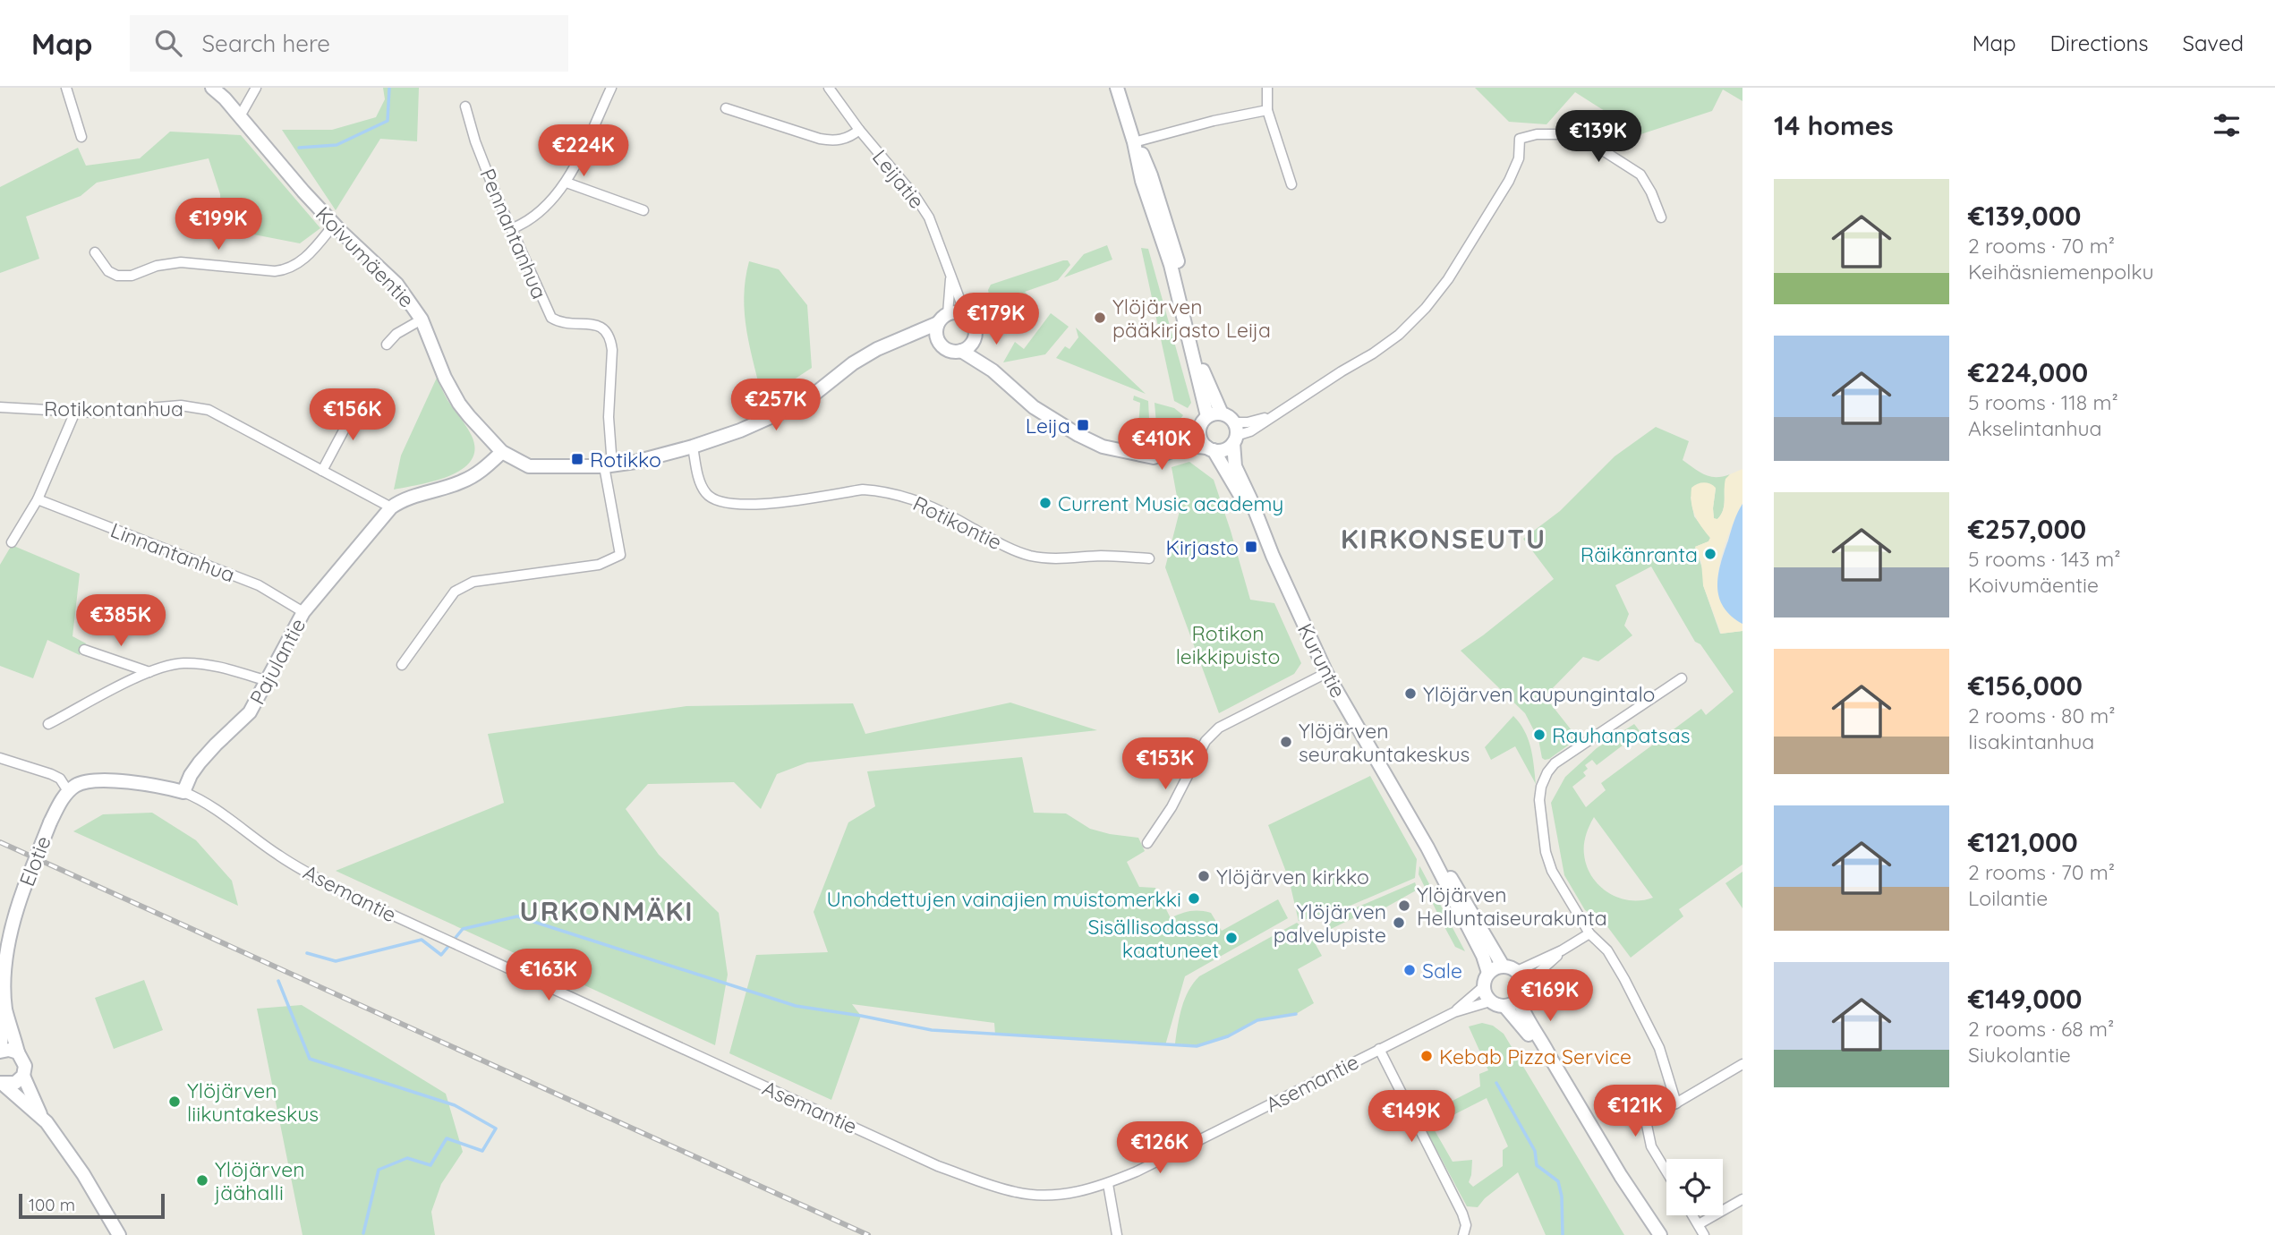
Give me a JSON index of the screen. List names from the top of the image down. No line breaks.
{"streets":{"main road":["Koivumäentie","Kuruntie","Pajulantie","Elotie"],"street":["Leijatie","Pennantanhua","Rotikontanhua","Rotikontie","Linnantanhua","Asemantie"]},"crossings":[["Leijatie","Koivumäentie"],["Pennantanhua","Koivumäentie"],["Koivumäentie","Rotikontie"],["Koivumäentie","Pajulantie"],["Rotikontanhua","Pajulantie"],["Linnantanhua","Pajulantie"],["Kuruntie","Asemantie"],["Pajulantie","Asemantie"]],"districts":["KIRKONSEUTU","URKONMÄKI"],"parks":["Rotikon leikkipuisto"],"places":{"other":["Ylöjärven pääkirjasto Leija","Current Music academy","Räikänranta","Ylöjärven kaupungintalo","Rauhanpatsas","Ylöjärven seurakuntakeskus","Ylöjärven kirkko","Unohdettujen vainajien muistomerkki","Ylöjärven Helluntaiseurakunta","Ylöjärven palvelupiste","Sisällisodassa kaatuneet","Sale","Kebab Pizza Service","Ylöjärven liikuntakeskus","Ylöjärven jäähalli"],"transit":["Leija","Rotikko","Kirjasto"]},"scale_bar":"100 m","page":{"header":"Map","search":"Search here","nav":["Map","Directions","Saved"],"heading":"14 homes","price":["€139K","€224K","€199K","€179K","€257K","€156K","€410K","€385K","€153K","€163K","€169K","€121K","€149K","€126K"],"list":[{"name":"€139,000","note":"2 rooms · 70 m² · Keihäsniemenpolku"},{"name":"€224,000","note":"5 rooms · 118 m² · Akselintanhua"},{"name":"€257,000","note":"5 rooms · 143 m² · Koivumäentie"},{"name":"€156,000","note":"2 rooms · 80 m² · Iisakintanhua"},{"name":"€121,000","note":"2 rooms · 70 m² · Loilantie"},{"name":"€149,000","note":"2 rooms · 68 m² · Siukolantie"}],"scale":"100 m"}}
